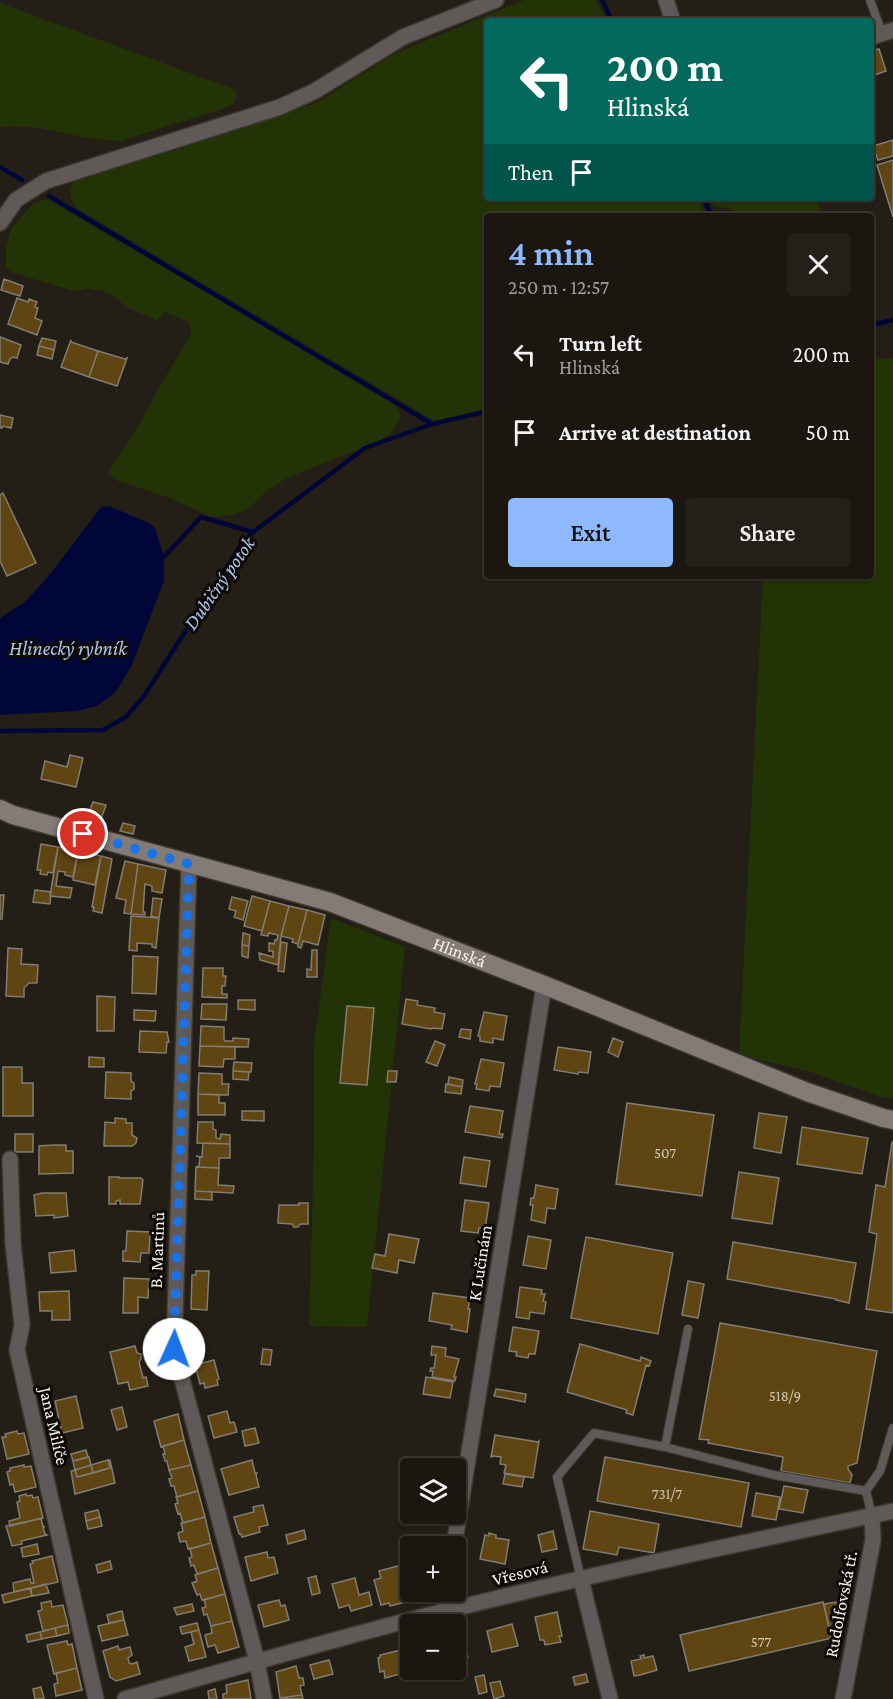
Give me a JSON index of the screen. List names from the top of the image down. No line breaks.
{"streets":{"street":["Hlinská","B. Martinů","K Lučinám","Jana Milíče","Vřesová","Rudolfovská tř."]},"crossings":[["Hlinská","B. Martinů"],["Hlinská","K Lučinám"],["B. Martinů","Vřesová"],["Vřesová","Rudolfovská tř."]],"water":["Dubičný potok","Hlinecký rybník"],"house_numbers":["507","518/9","731/7","577"],"page":{"turn":["200 m","Hlinská"],"then":"Then","heading":["4 min","250 m · 12:57"],"list":[{"name":"Turn left","note":"Hlinská","value":"200 m"},{"name":"Arrive at destination","value":"50 m"}],"buttons":["Exit","Share"],"map_buttons":["+","−"]}}
